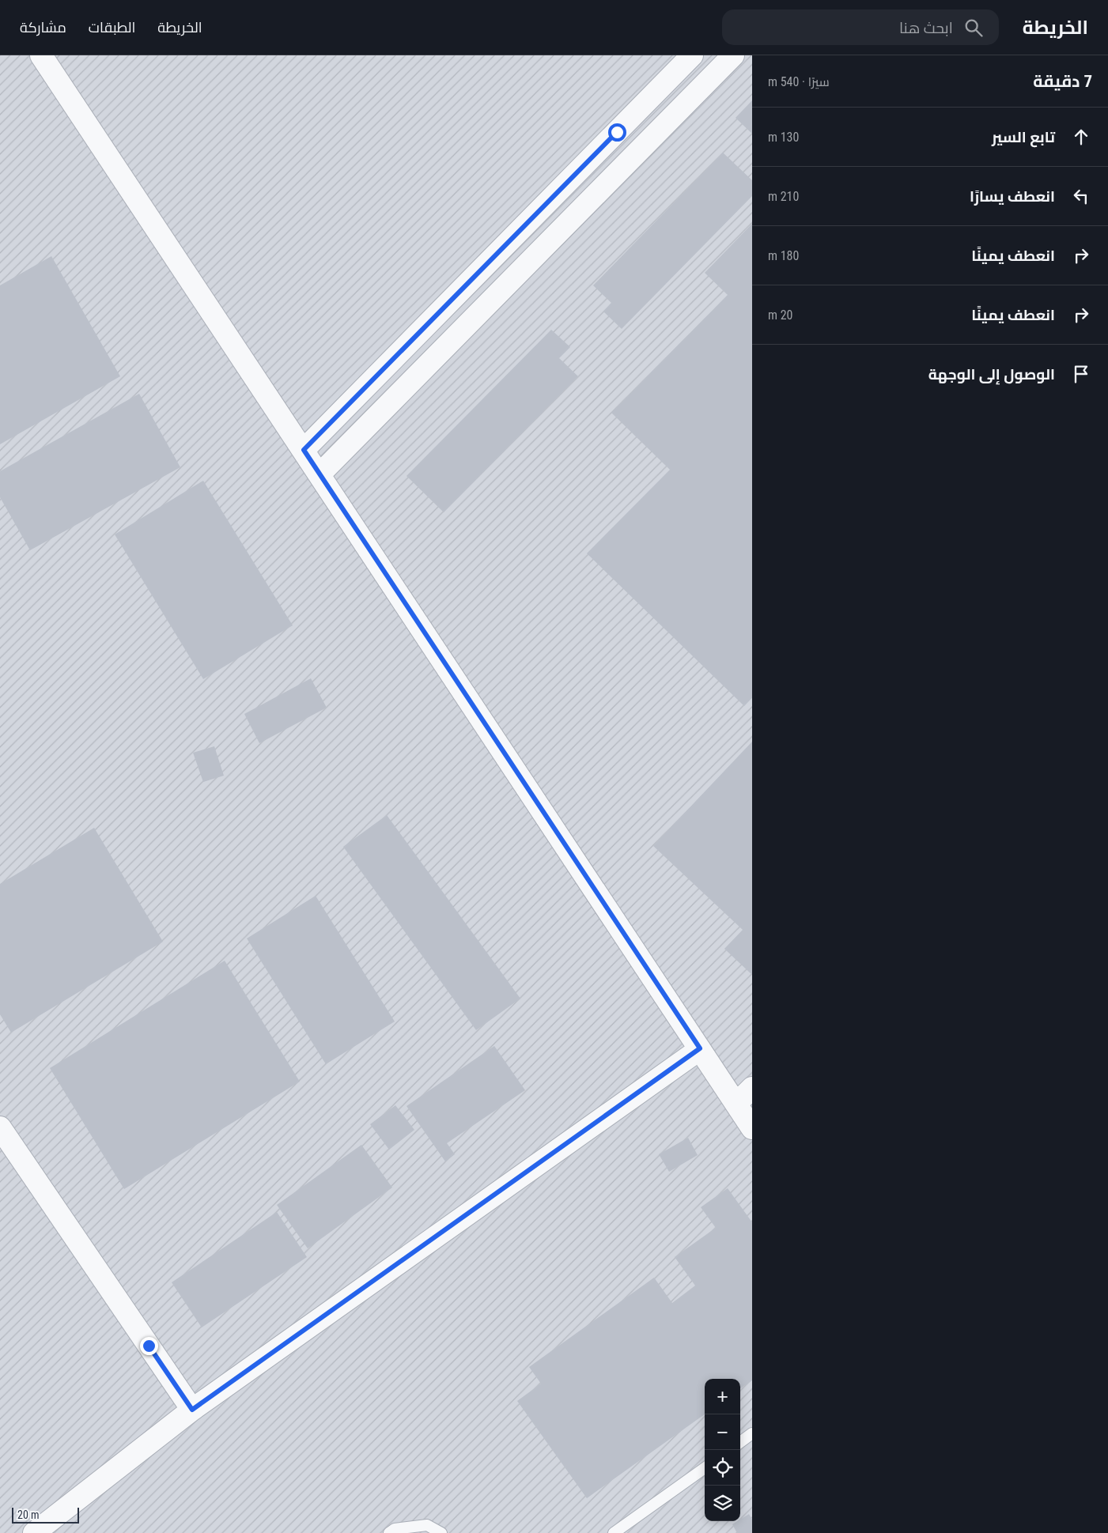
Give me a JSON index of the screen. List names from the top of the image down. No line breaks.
{"scale_bar":"20 m","page":{"header":"الخريطة","search":"ابحث هنا","nav":["الخريطة","الطبقات","مشاركة"],"heading":["7 دقيقة","سيرًا · 540 m"],"list":[["تابع السير","130 m"],["انعطف يسارًا","210 m"],["انعطف يمينًا","180 m"],["انعطف يمينًا","20 m"],"الوصول إلى الوجهة"],"map_buttons":["+","−"],"scale":"20 m"}}
